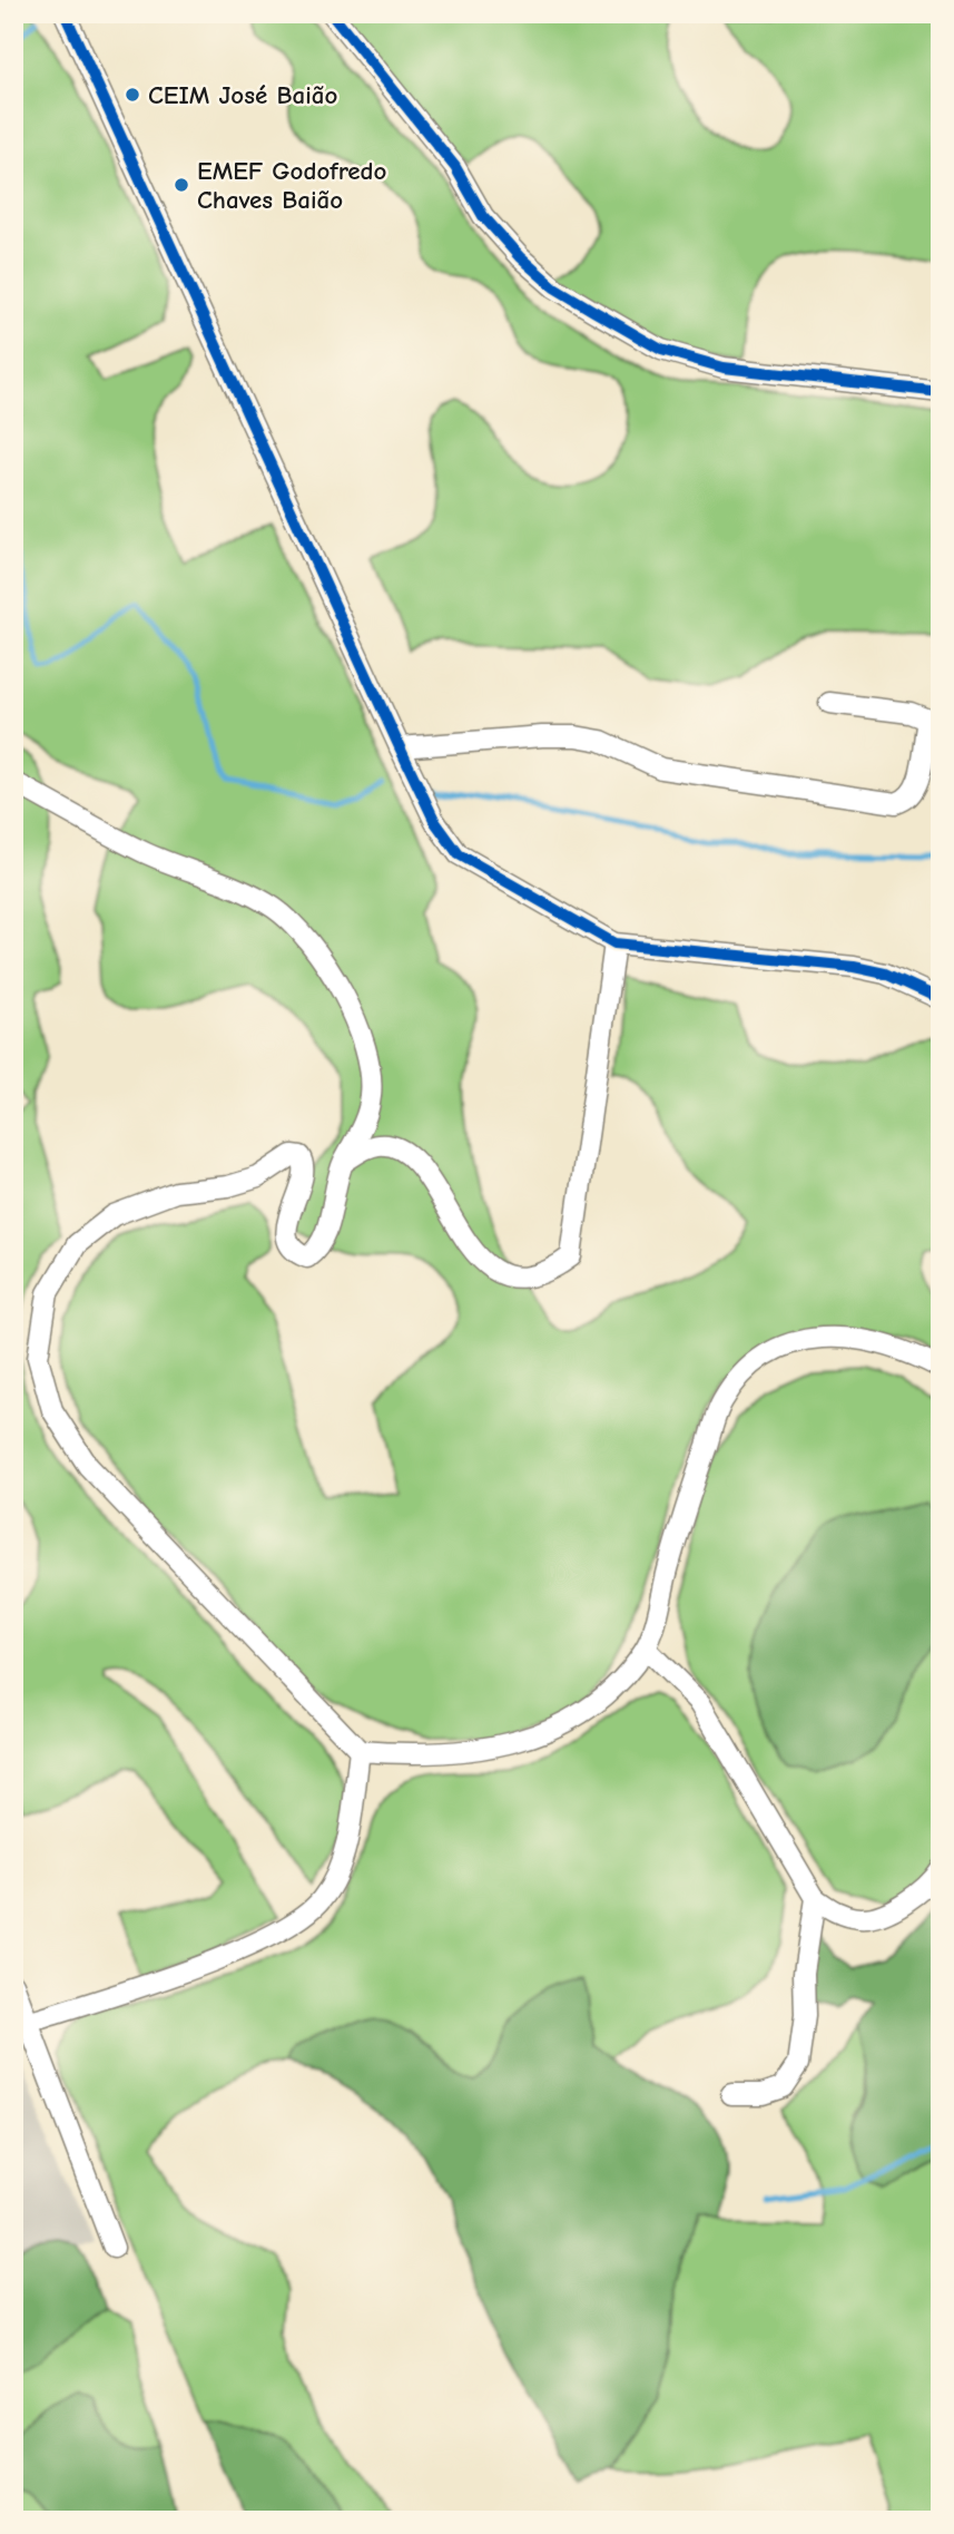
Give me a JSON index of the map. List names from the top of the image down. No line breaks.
{"places":["CEIM José Baião","EMEF Godofredo Chaves Baião"]}
